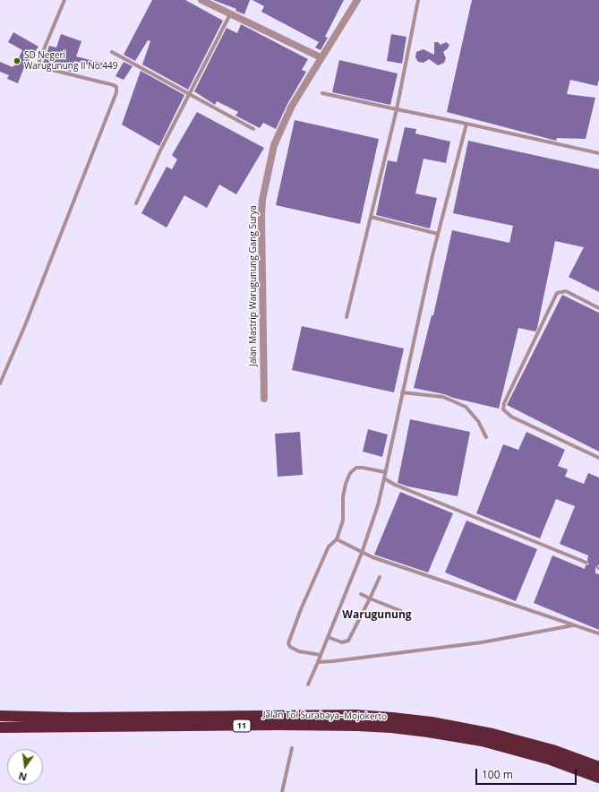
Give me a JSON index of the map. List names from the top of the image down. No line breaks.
{"streets":{"highway":["Jalan Tol Surabaya–Mojokerto","11"],"street":["Jalan Mastrip Warugunung Gang Surya"]},"districts":["Warugunung"],"places":["SD Negeri Warugunung II No 449"],"scale_bar":"100 m","north":"bottom"}
